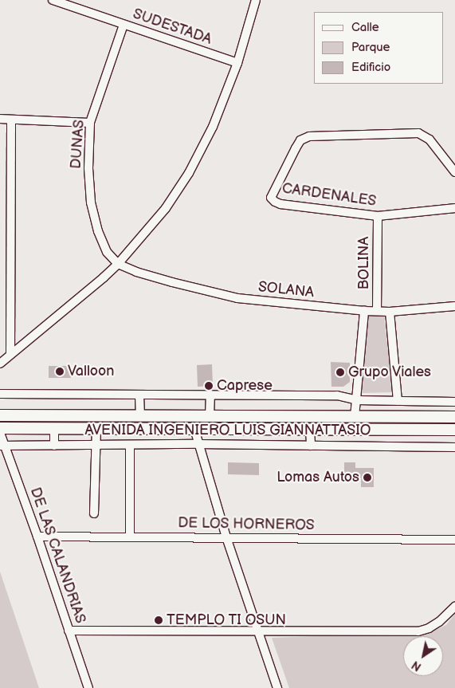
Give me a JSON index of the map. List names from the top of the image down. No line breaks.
{"streets":{"main road":["AVENIDA INGENIERO LUIS GIANNATTASIO"],"street":["SUDESTADA","DUNAS","CARDENALES","BOLINA","SOLANA","DE LOS HORNEROS","DE LAS CALANDRIAS"]},"crossings":[["SUDESTADA","DUNAS"],["DUNAS","SOLANA"],["CARDENALES","BOLINA"],["BOLINA","SOLANA"],["AVENIDA INGENIERO LUIS GIANNATTASIO","DE LAS CALANDRIAS"],["DE LOS HORNEROS","DE LAS CALANDRIAS"]],"places":["Valloon","Grupo Viales","Caprese","Lomas Autos","TEMPLO TI OSUN"],"legend":["Calle","Parque","Edificio"],"north":"bottom left"}
